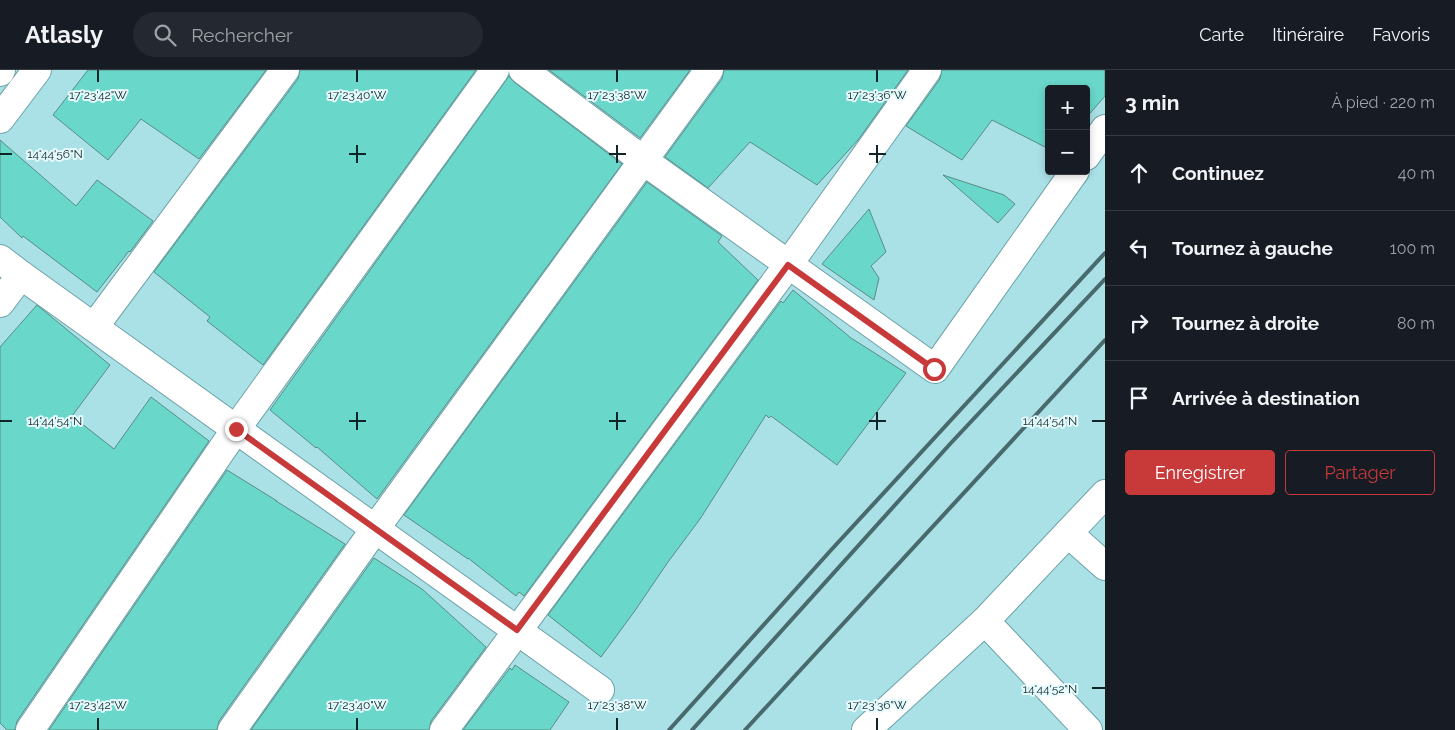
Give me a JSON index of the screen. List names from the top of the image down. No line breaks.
{"page":{"header":"Atlasly","search":"Rechercher","nav":["Carte","Itinéraire","Favoris"],"heading":["3 min","À pied · 220 m"],"map_buttons":["+","−"],"list":[["Continuez","40 m"],["Tournez à gauche","100 m"],["Tournez à droite","80 m"],"Arrivée à destination"],"buttons":["Enregistrer","Partager"]},"coordinates":["17°23'42\"W","17°23'40\"W","17°23'38\"W","17°23'36\"W","14°44'56\"N","14°44'54\"N","14°44'52\"N"]}
